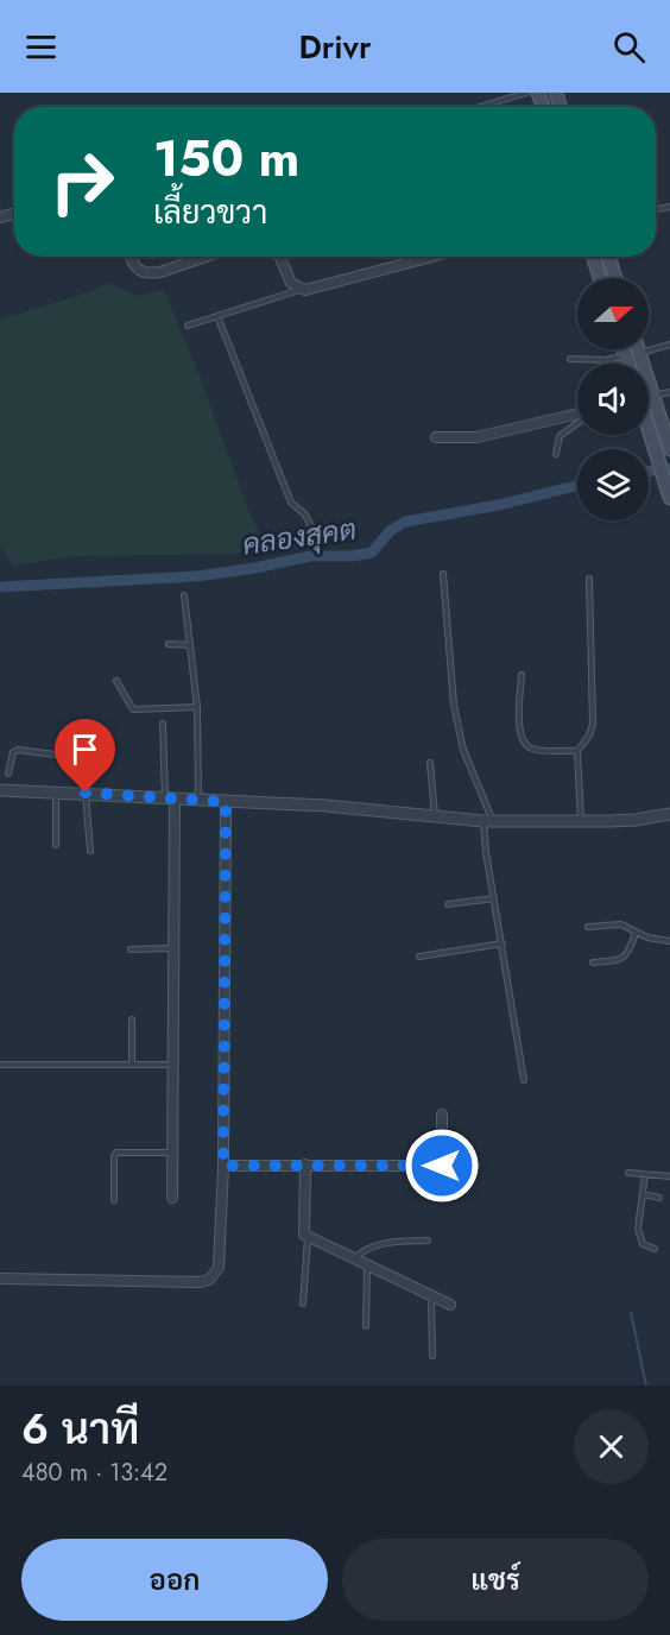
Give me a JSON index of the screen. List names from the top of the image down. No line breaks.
{"water":["คลองสุคต"],"north":"right","page":{"header":"Drivr","turn":["150 m","เลี้ยวขวา"],"heading":["6 นาที","480 m · 13:42"],"buttons":["ออก","แชร์"]}}
